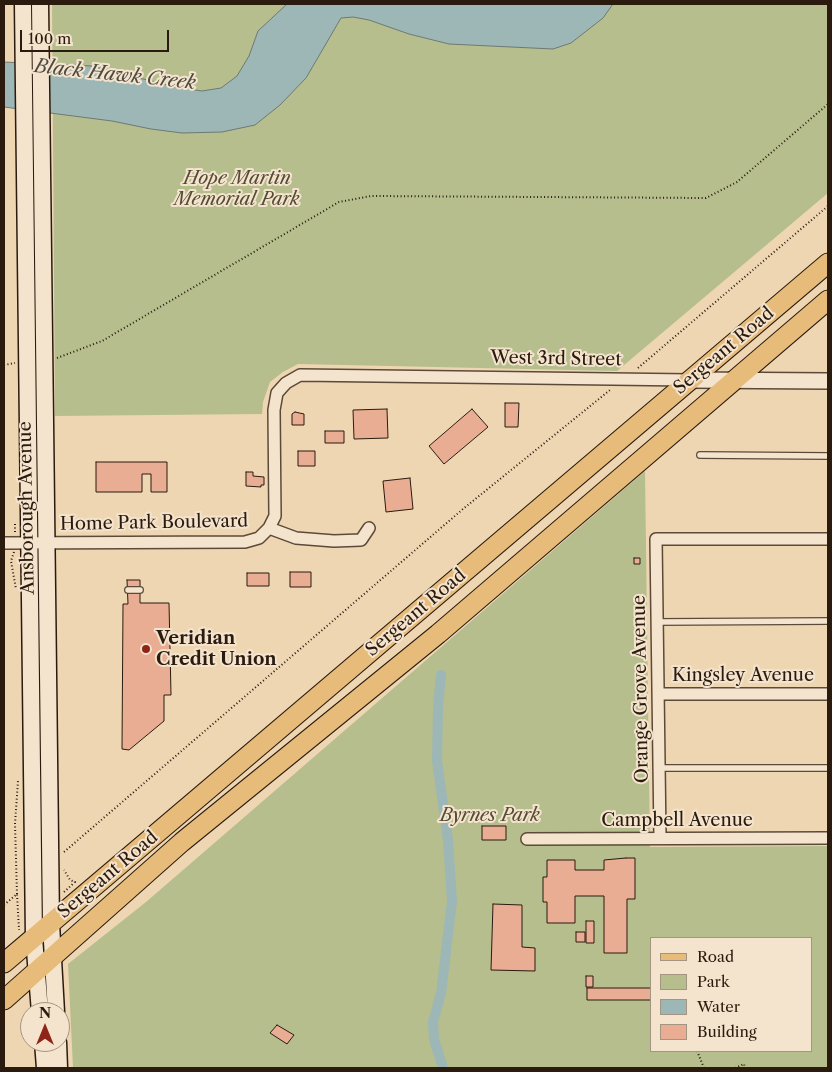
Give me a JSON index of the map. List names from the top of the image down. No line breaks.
{"streets":{"main road":["Sergeant Road","Ansborough Avenue"],"street":["West 3rd Street","Home Park Boulevard","Kingsley Avenue","Orange Grove Avenue","Campbell Avenue"]},"crossings":[["Sergeant Road","West 3rd Street"],["Sergeant Road","Ansborough Avenue"],["West 3rd Street","Home Park Boulevard"],["Ansborough Avenue","Home Park Boulevard"],["Kingsley Avenue","Orange Grove Avenue"],["Orange Grove Avenue","Campbell Avenue"]],"water":["Black Hawk Creek"],"parks":["Hope Martin Memorial Park","Byrnes Park"],"places":["Veridian Credit Union"],"legend":["Road","Park","Water","Building"],"scale_bar":"100 m","north":"top"}
